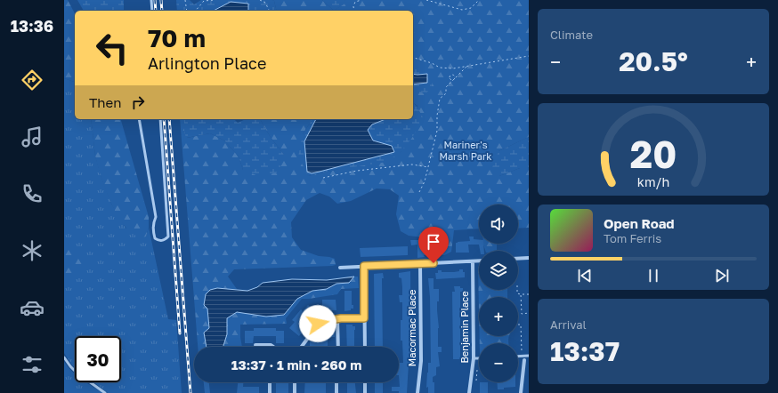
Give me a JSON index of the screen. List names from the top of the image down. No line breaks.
{"streets":{"street":["Benjamin Place","Macormac Place"]},"parks":["Mariner's Marsh Park"],"page":{"tabs":"13:36","tile":["Climate",["Arrival","13:37"]],"turn":["70 m","Arlington Place"],"heat":["−","20.5°","+"],"then":"Then","map_buttons":["+","−"],"song":["Open Road","Tom Ferris"],"limit":"30","trip":"13:37 · 1 min · 260 m","gauge":["20","km/h"]}}
